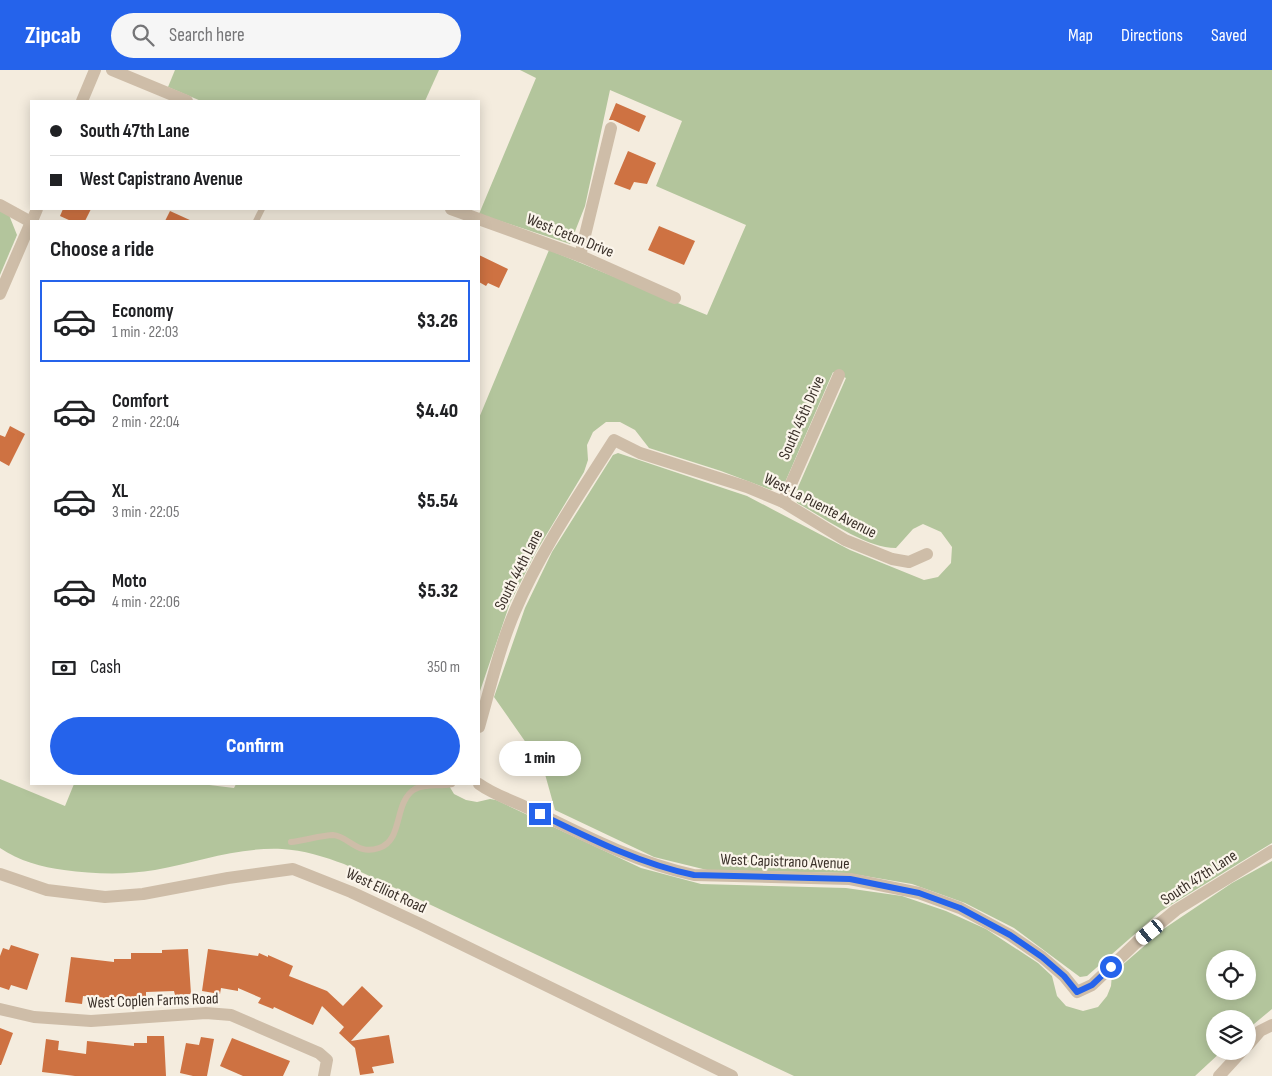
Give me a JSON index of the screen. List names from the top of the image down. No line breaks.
{"streets":{"street":["West Ceton Drive","South 45th Drive","West La Puente Avenue","South 44th Lane","West Capistrano Avenue","South 47th Lane","West Elliot Road","West Coplen Farms Road"]},"crossings":[["South 45th Drive","West La Puente Avenue"],["West La Puente Avenue","South 44th Lane"],["West Capistrano Avenue","South 47th Lane"]],"page":{"header":"Zipcab","search":"Search here","nav":["Map","Directions","Saved"],"banner":["South 47th Lane","West Capistrano Avenue"],"heading":"Choose a ride","list":[{"name":"Economy","note":"1 min · 22:03","value":"$3.26"},{"name":"Comfort","note":"2 min · 22:04","value":"$4.40"},{"name":"XL","note":"3 min · 22:05","value":"$5.54"},{"name":"Moto","note":"4 min · 22:06","value":"$5.32"}],"pay":["Cash","350 m"],"buttons":"Confirm","bubble":"1 min"}}
